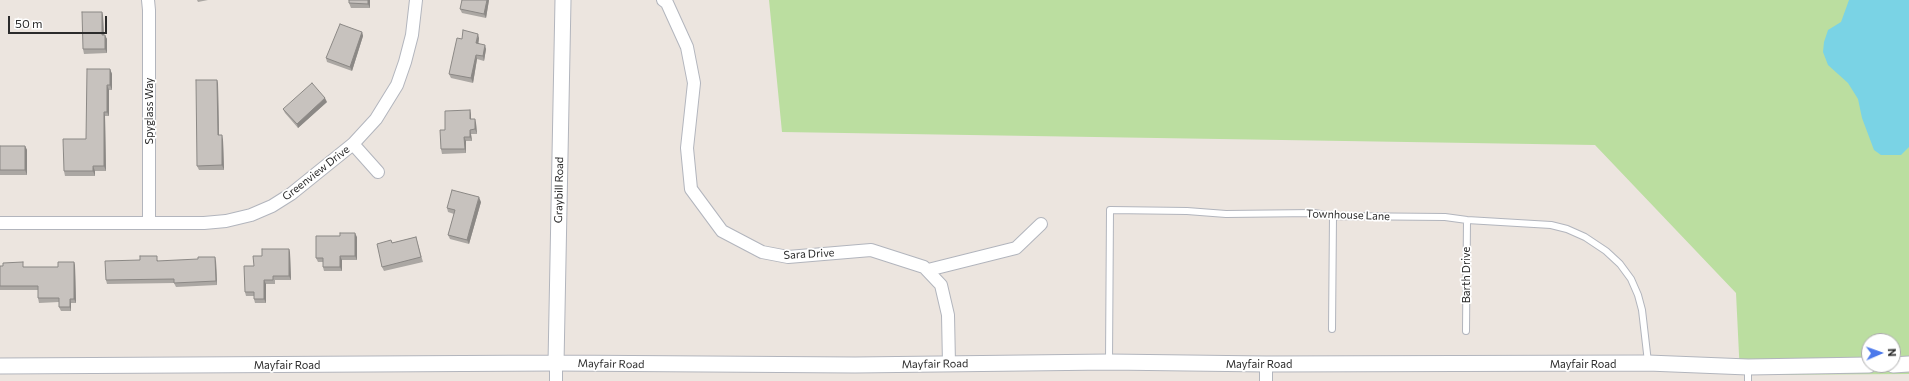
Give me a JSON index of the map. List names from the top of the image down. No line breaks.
{"streets":{"street":["Spyglass Way","Greenview Drive","Graybill Road","Sara Drive","Mayfair Road"],"lane":["Townhouse Lane","Barth Drive"]},"crossings":[["Spyglass Way","Greenview Drive"],["Graybill Road","Mayfair Road"],["Townhouse Lane","Barth Drive"],["Townhouse Lane","Mayfair Road"],["Sara Drive","Mayfair Road"]],"scale_bar":"50 m","north":"right"}
